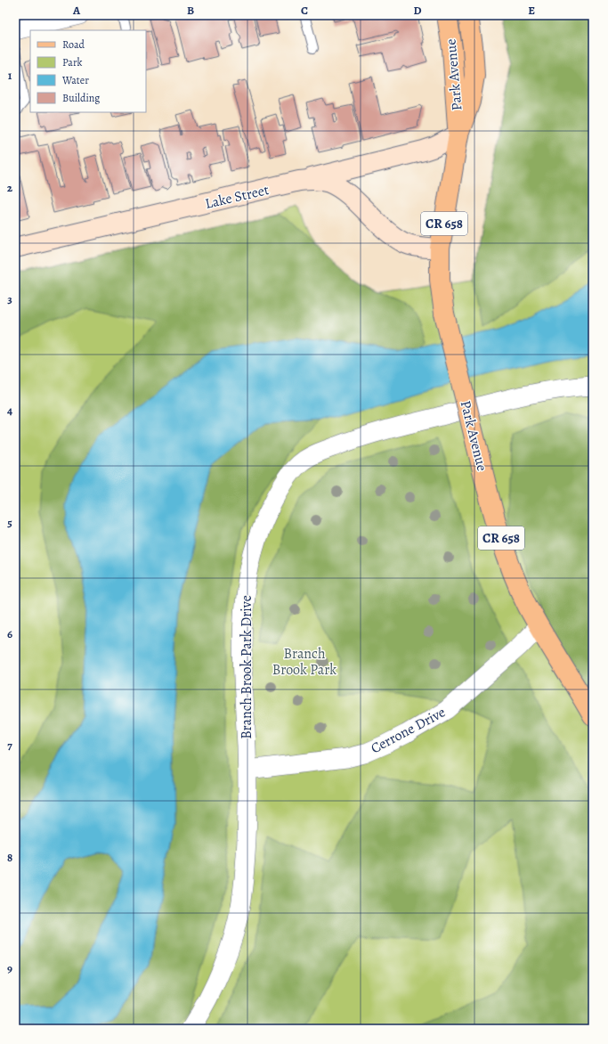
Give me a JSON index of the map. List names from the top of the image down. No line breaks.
{"streets":{"main road":["Park Avenue","CR 658"],"street":["Lake Street","Branch Brook Park Drive","Cerrone Drive"]},"crossings":[["Park Avenue","Lake Street"],["Park Avenue","Cerrone Drive"],["Branch Brook Park Drive","Cerrone Drive"]],"parks":["Branch Brook Park"],"legend":["Road","Park","Water","Building"],"grid":{"columns":["A","B","C","D","E"],"rows":["1","2","3","4","5","6","7","8","9"]}}
